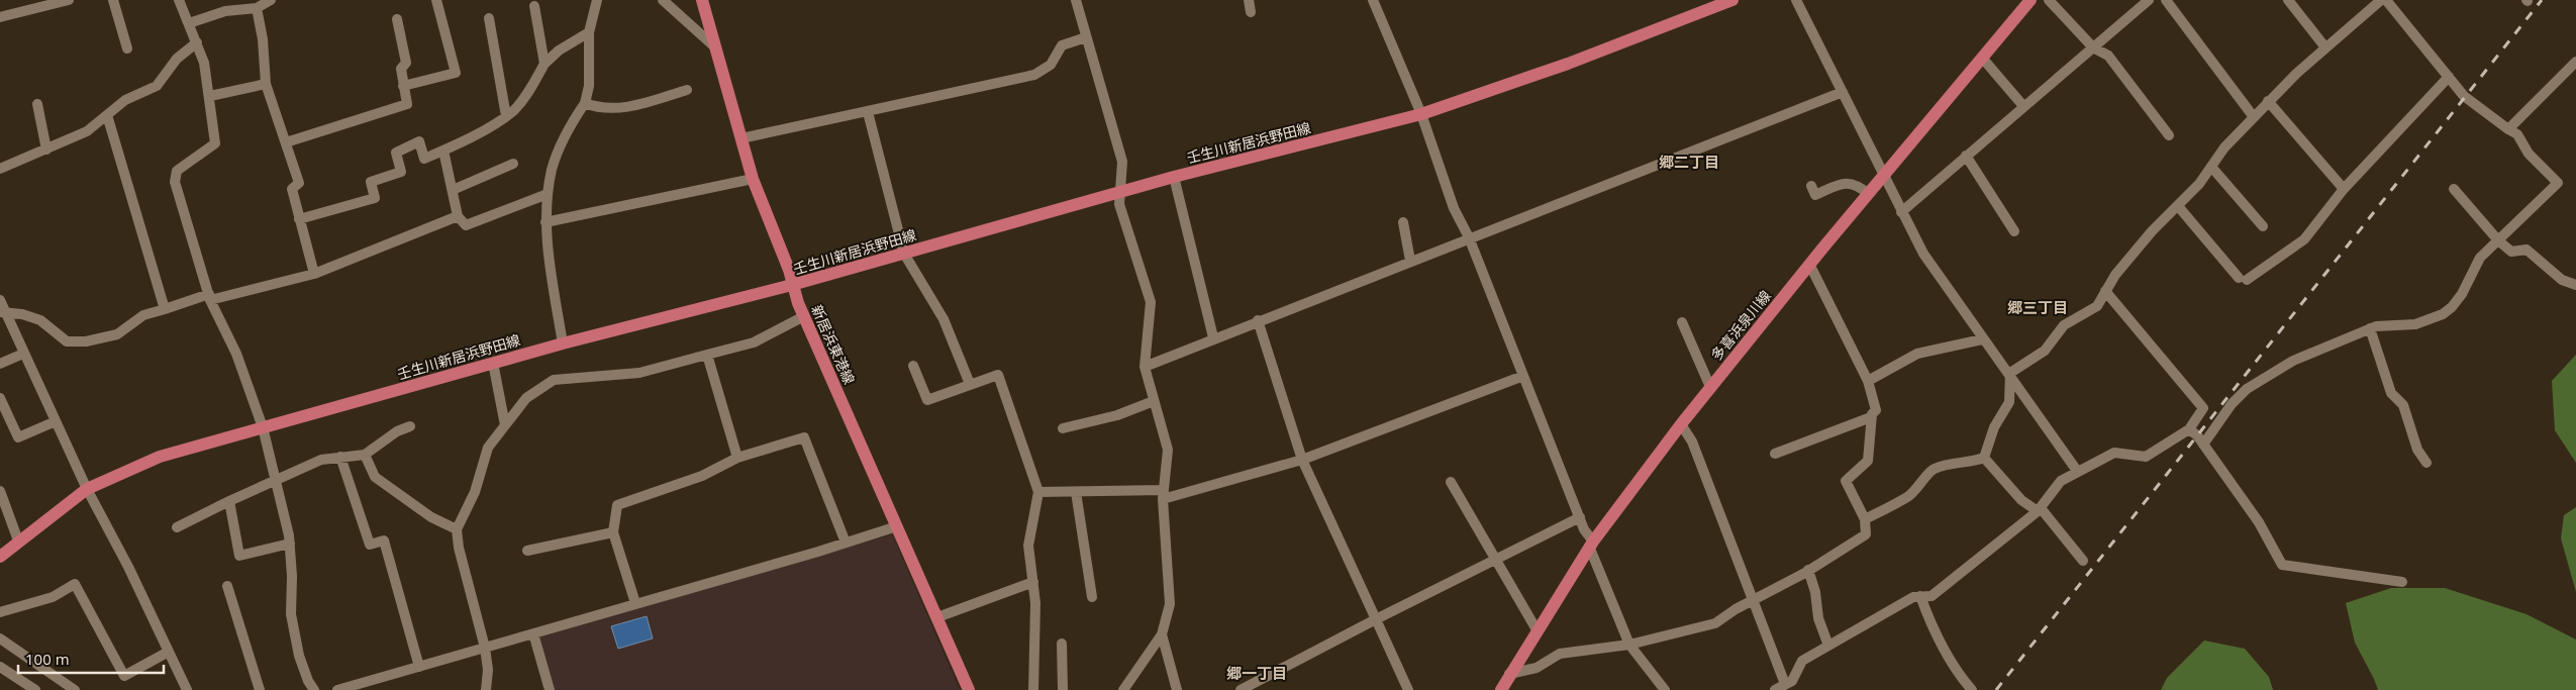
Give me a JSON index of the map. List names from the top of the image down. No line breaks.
{"streets":{"main road":["壬生川新居浜野田線","多喜浜泉川線","新居浜東港線"]},"crossings":[["壬生川新居浜野田線","新居浜東港線"]],"districts":["郷二丁目","郷三丁目","郷一丁目"],"scale_bar":"100 m"}
